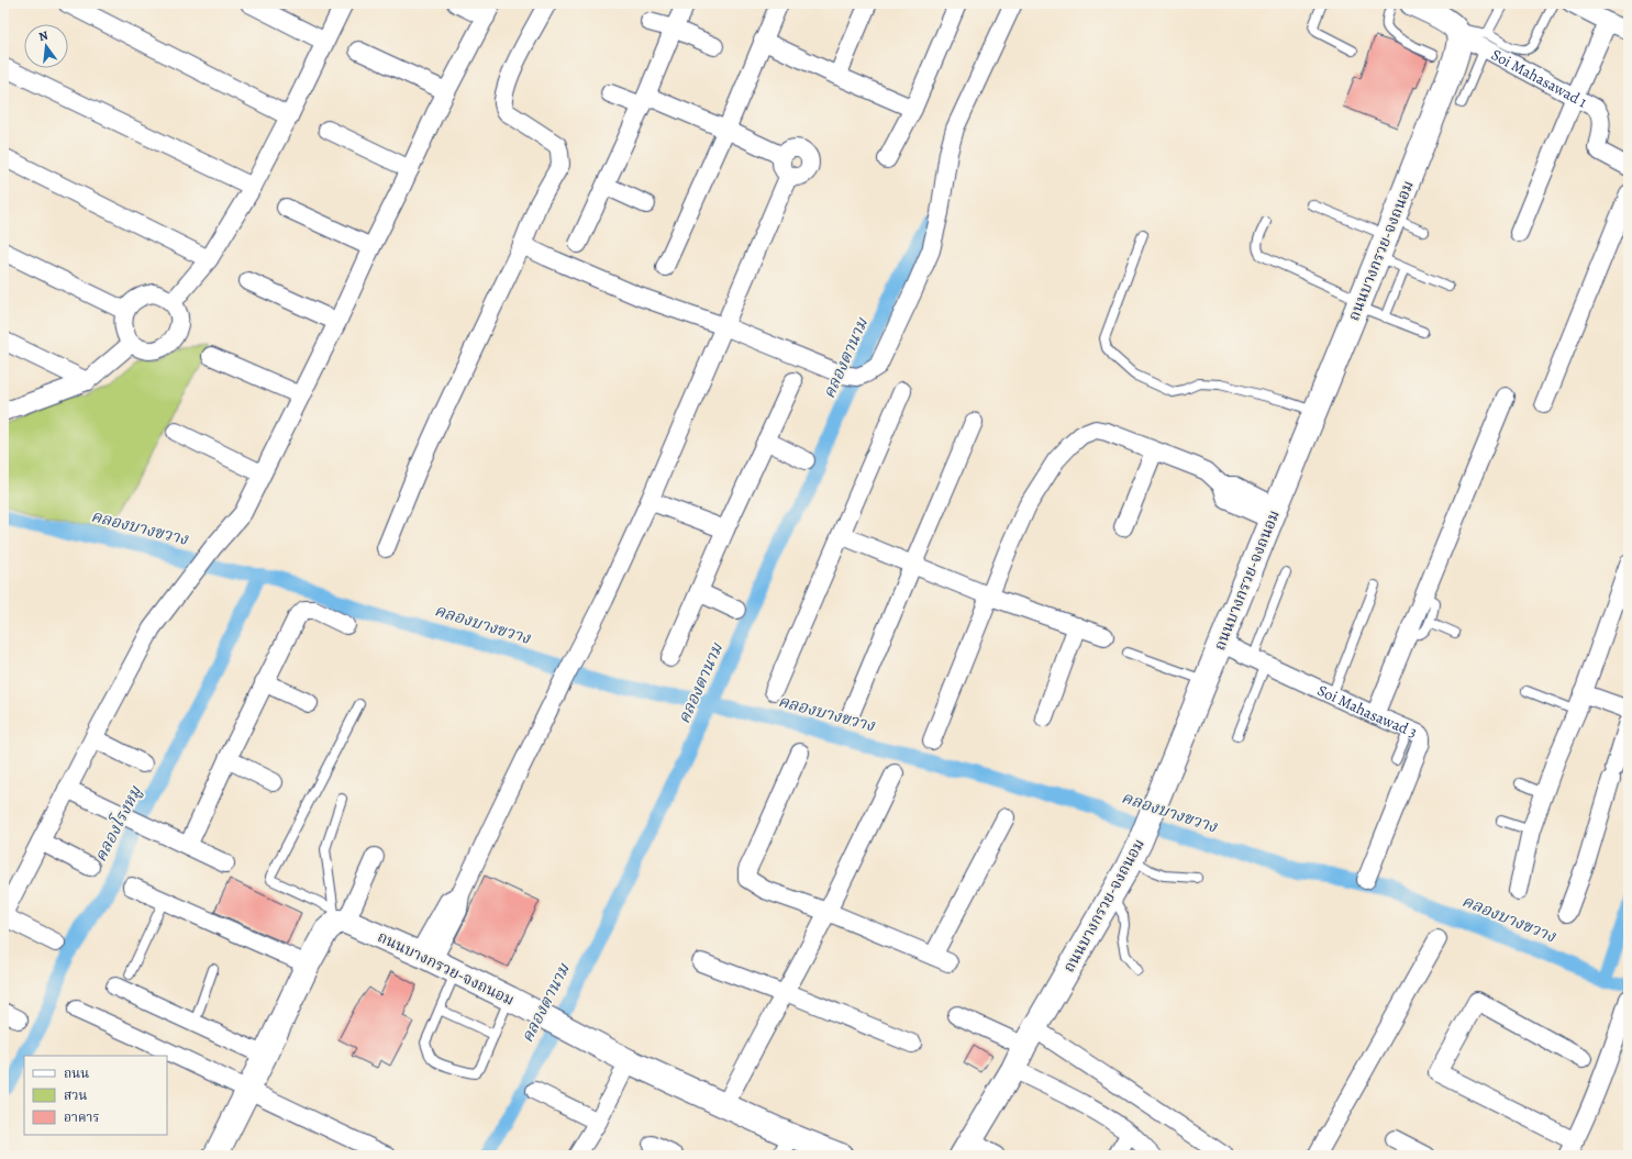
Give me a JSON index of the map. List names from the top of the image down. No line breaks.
{"streets":{"street":["Soi Mahasawad 1","ถนนบางกรวย-จงถนอม","Soi Mahasawad 3"]},"crossings":[["Soi Mahasawad 1","ถนนบางกรวย-จงถนอม"],["ถนนบางกรวย-จงถนอม","Soi Mahasawad 3"]],"water":["คลองตานาม","คลองบางขวาง","คลองโรงหมู"],"legend":["ถนน","สวน","อาคาร"],"north":"top"}
